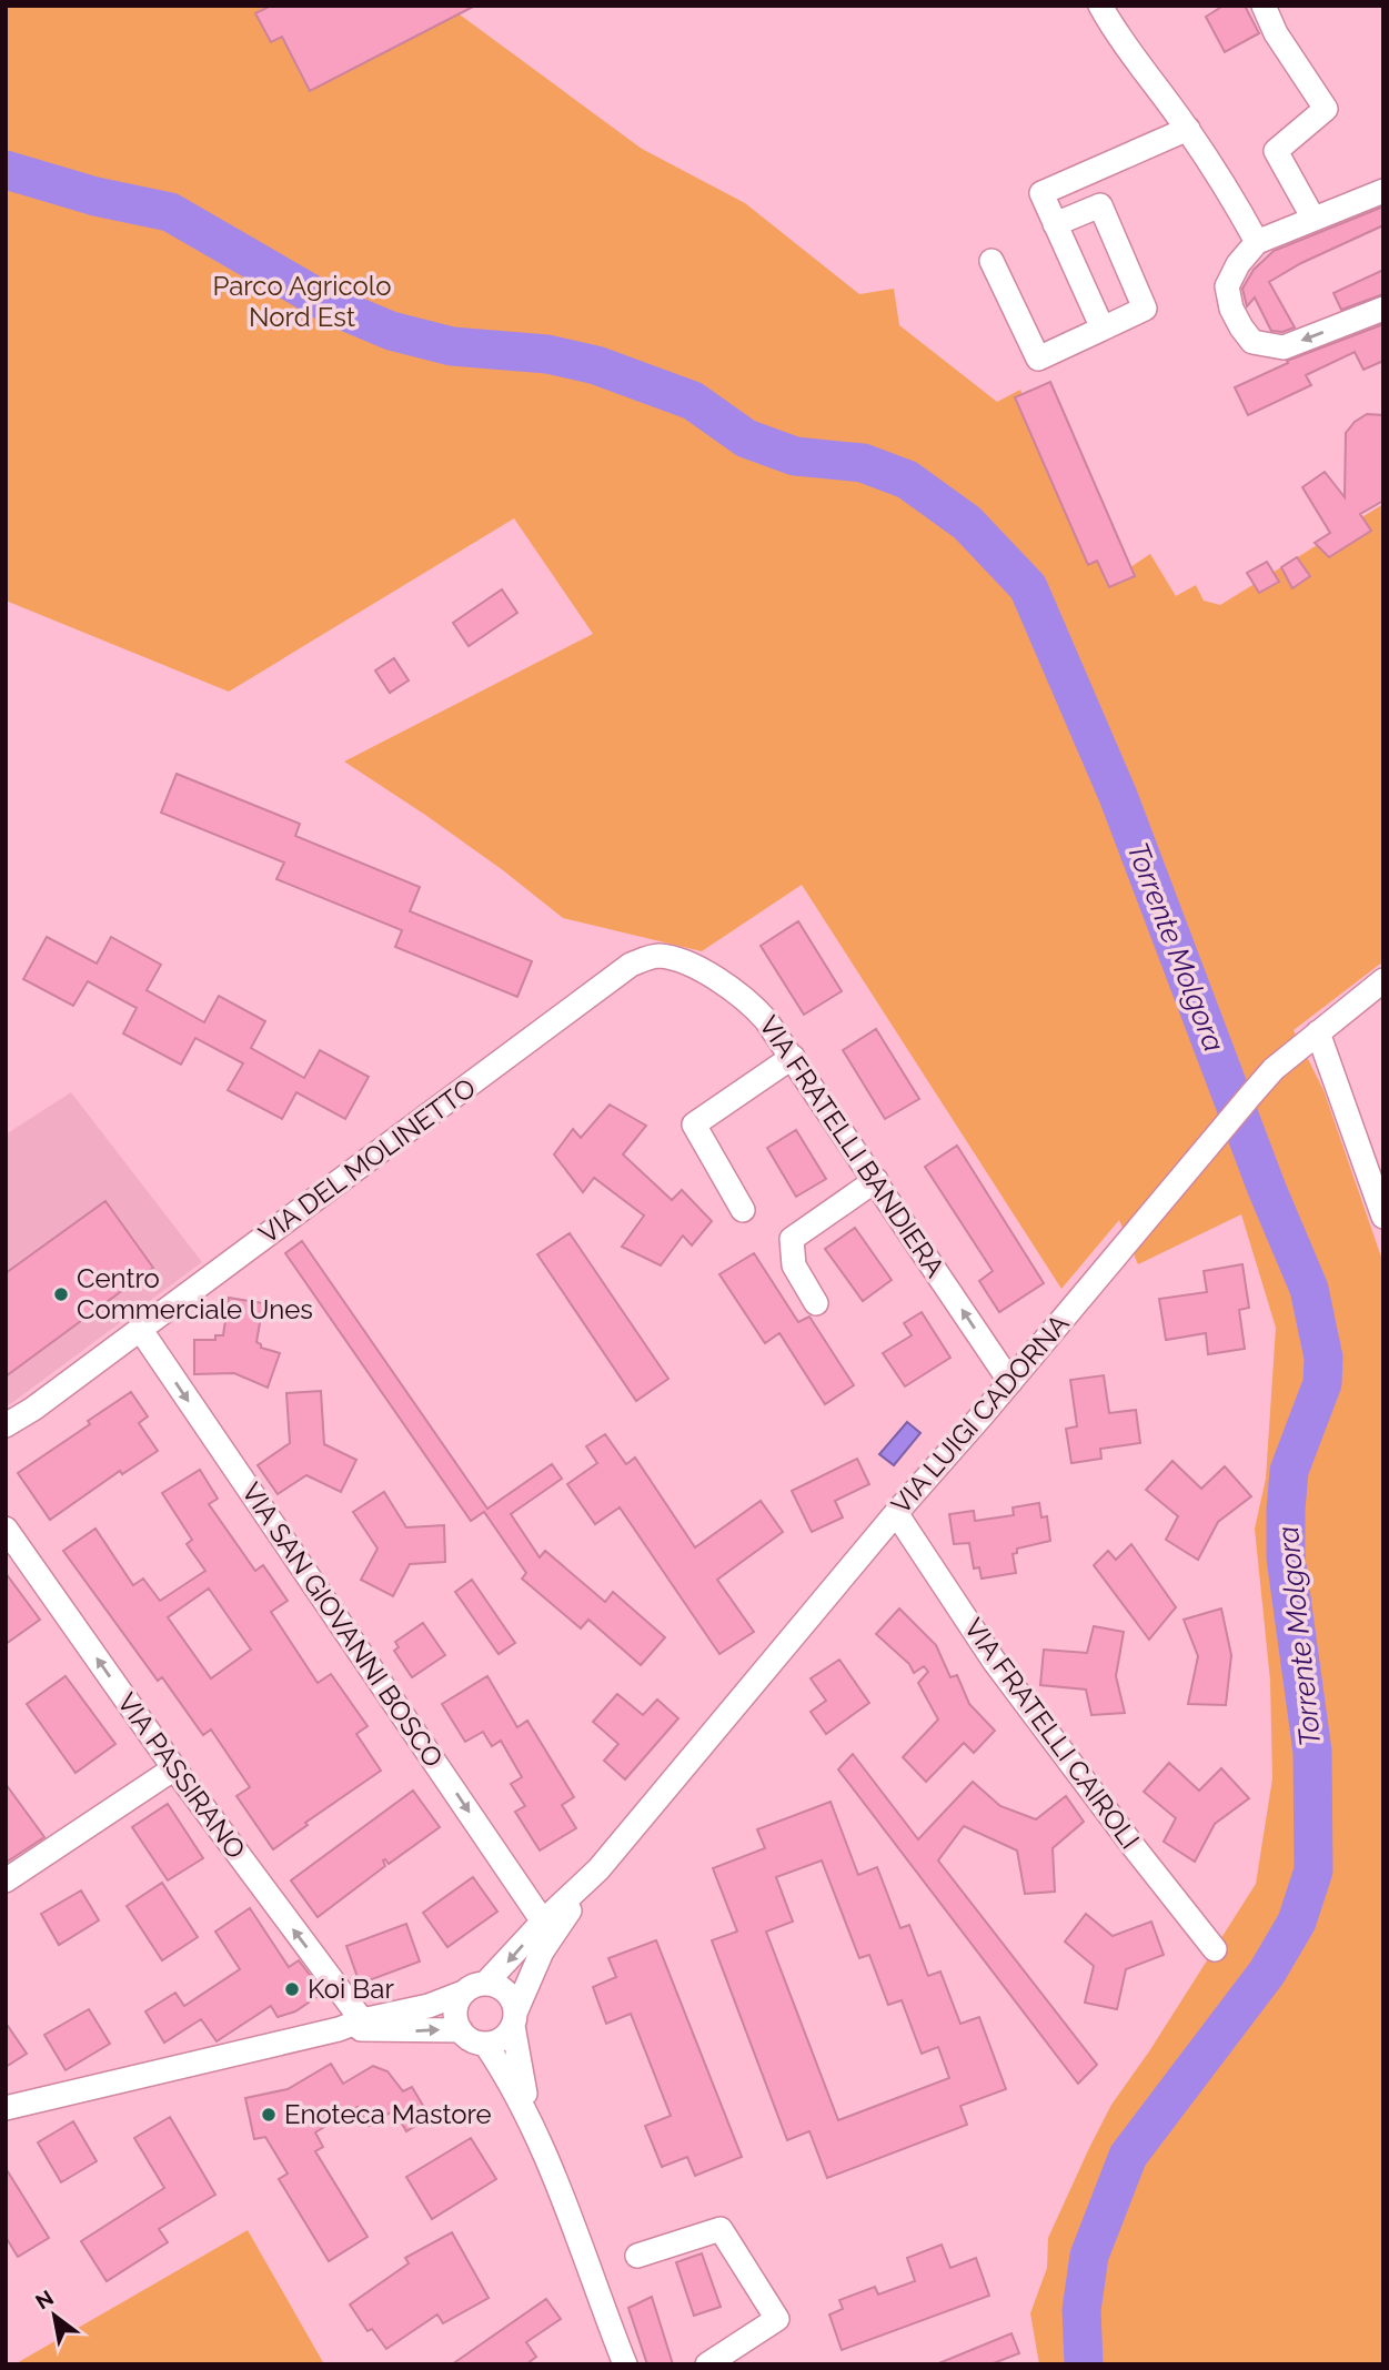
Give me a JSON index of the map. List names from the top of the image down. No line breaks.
{"streets":{"street":["VIA FRATELLI BANDIERA","VIA DEL MOLINETTO","VIA LUIGI CADORNA","VIA SAN GIOVANNI BOSCO","VIA FRATELLI CAIROLI","VIA PASSIRANO"]},"crossings":[["VIA FRATELLI BANDIERA","VIA DEL MOLINETTO"],["VIA FRATELLI BANDIERA","VIA LUIGI CADORNA"],["VIA DEL MOLINETTO","VIA SAN GIOVANNI BOSCO"],["VIA LUIGI CADORNA","VIA SAN GIOVANNI BOSCO"],["VIA LUIGI CADORNA","VIA FRATELLI CAIROLI"]],"one_way":["VIA FRATELLI BANDIERA","VIA SAN GIOVANNI BOSCO","VIA PASSIRANO"],"water":["Torrente Molgora"],"parks":["Parco Agricolo Nord Est"],"places":["Centro Commerciale Unes","Koi Bar","Enoteca Mastore"],"north":"top left"}
